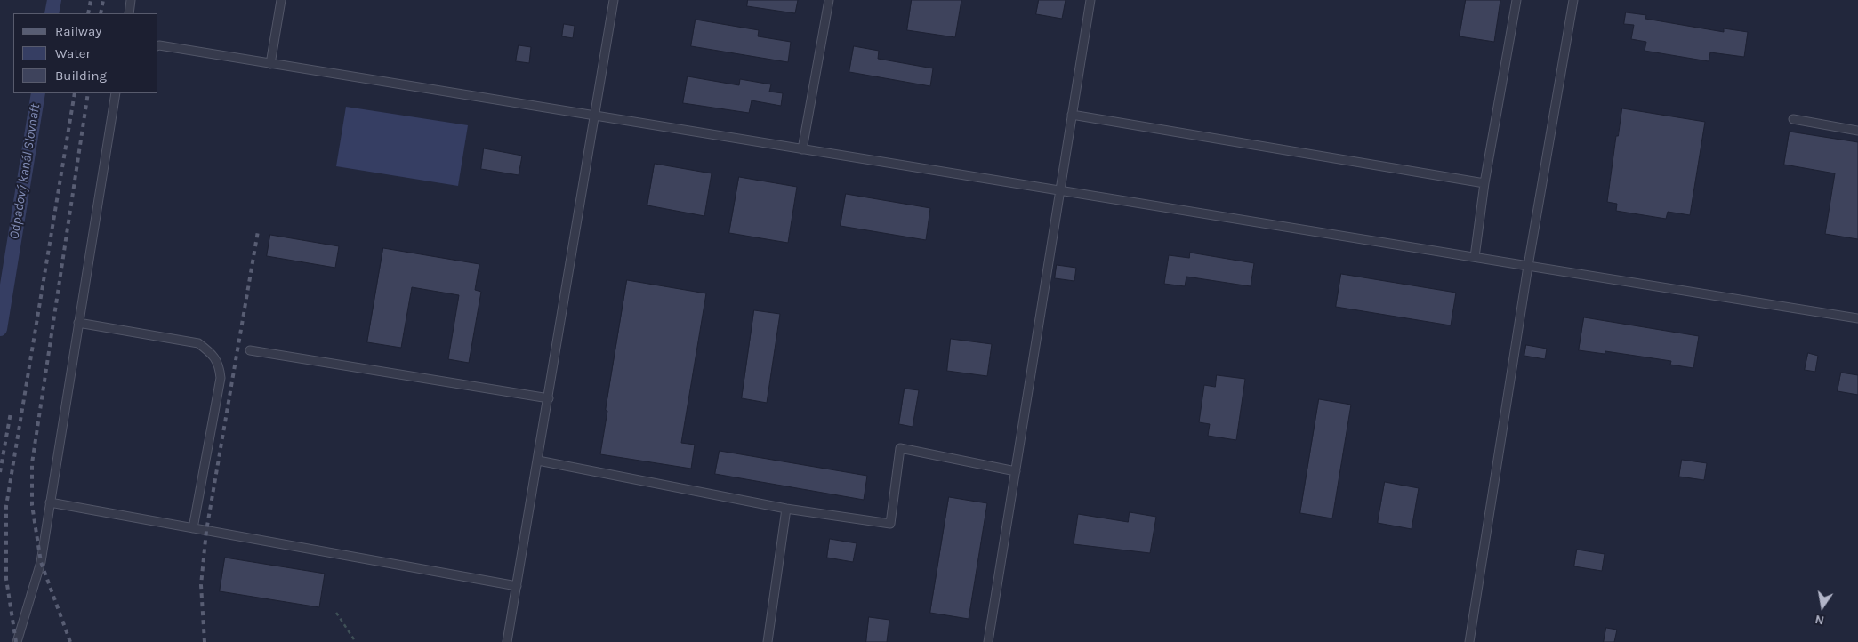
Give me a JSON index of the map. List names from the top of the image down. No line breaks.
{"water":["Odpadový kanál Slovnaft"],"legend":["Railway","Water","Building"],"north":"bottom"}
